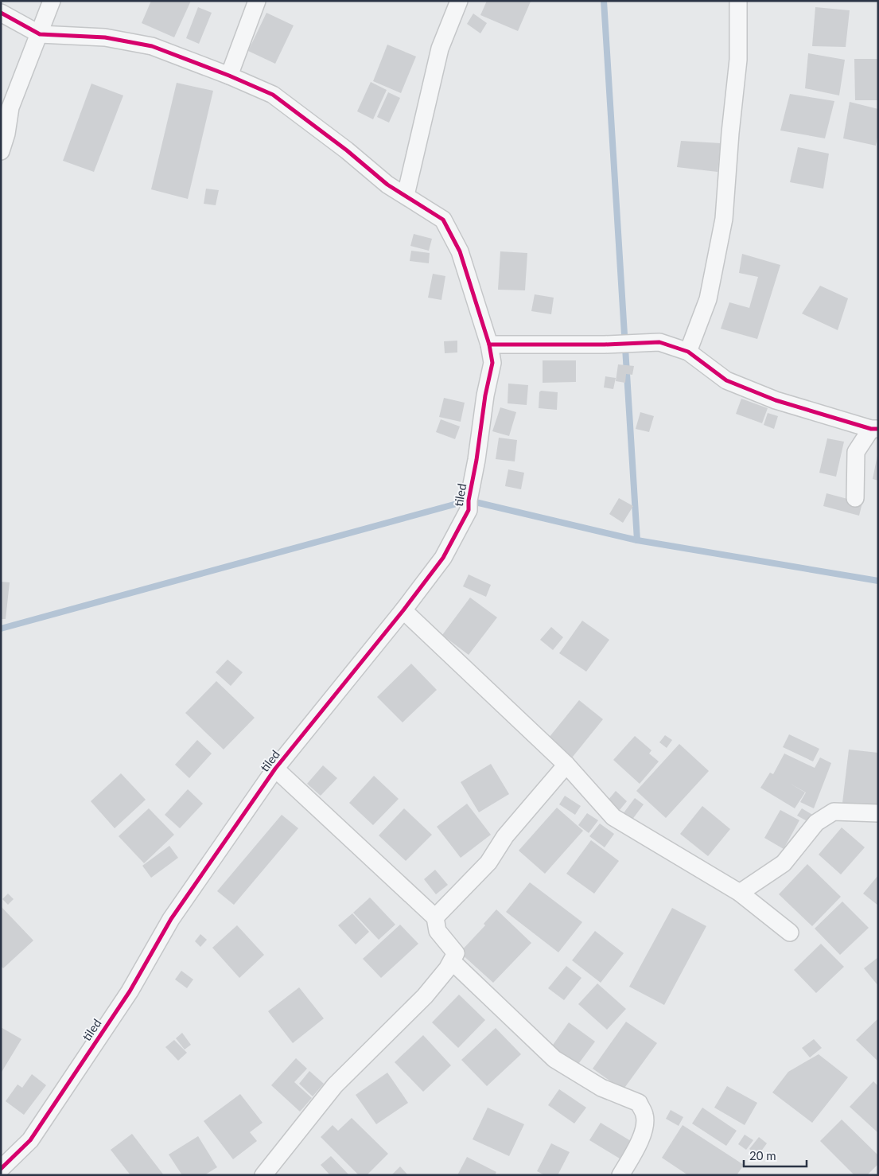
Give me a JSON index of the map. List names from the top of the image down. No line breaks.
{"streets":{"street":["tiled"]},"scale_bar":"20 m"}
